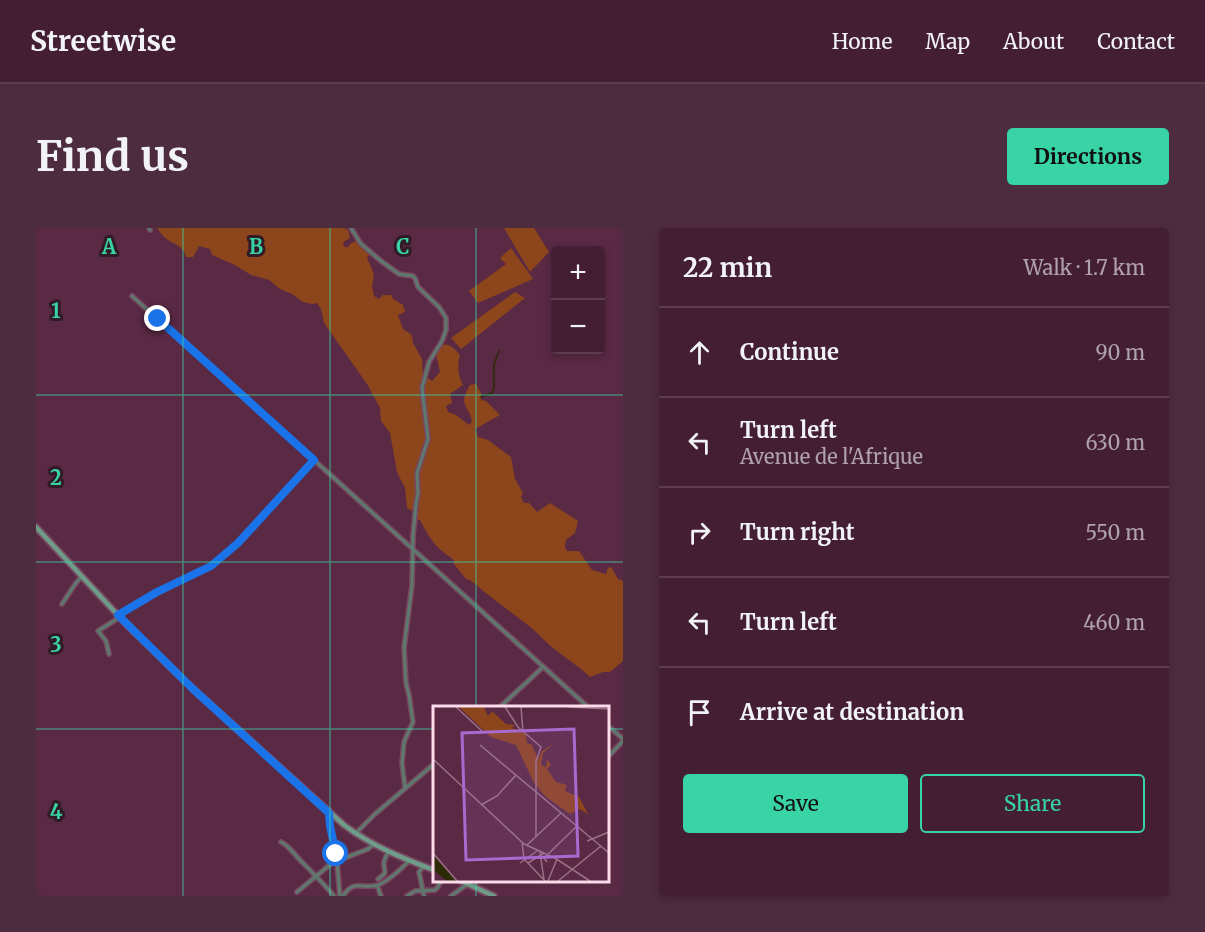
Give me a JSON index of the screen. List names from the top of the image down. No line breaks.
{"page":{"header":"Streetwise","nav":["Home","Map","About","Contact"],"buttons":["Directions",["Save","Share"]],"title":"Find us","heading":["22 min","Walk · 1.7 km"],"map_buttons":["+","−"],"list":[["Continue","90 m"],["Turn left","Avenue de l'Afrique","630 m"],["Turn right","550 m"],["Turn left","460 m"],"Arrive at destination"]},"grid":{"columns":["A","B","C"],"rows":["1","2","3","4"]}}
